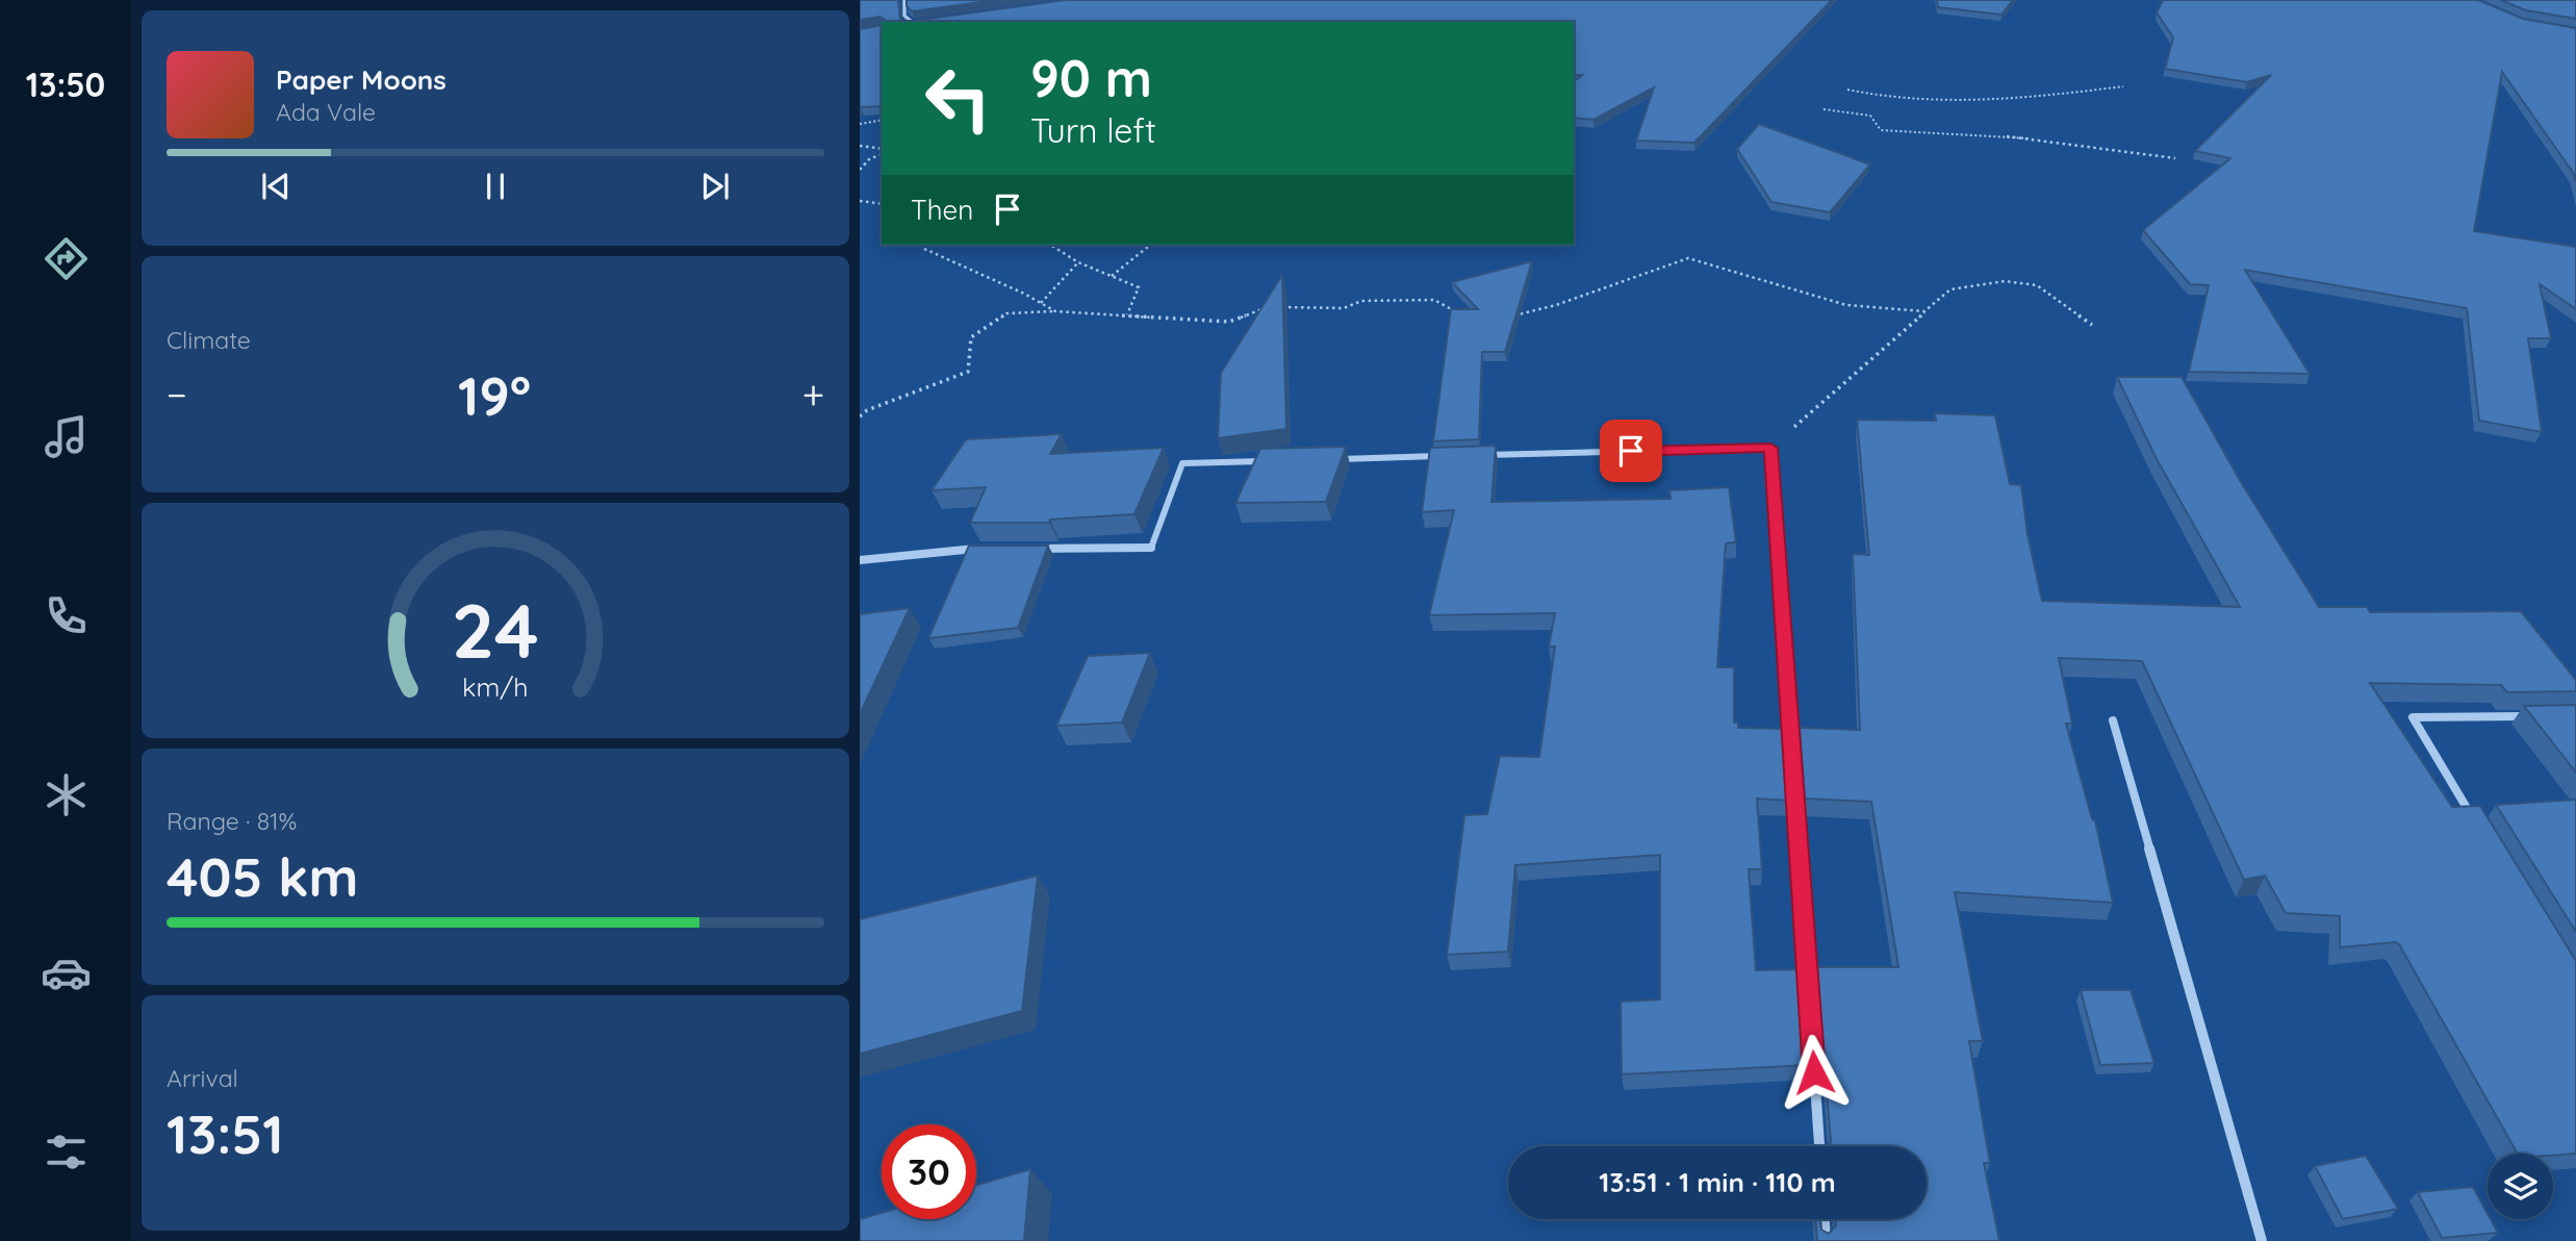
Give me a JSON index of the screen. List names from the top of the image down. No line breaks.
{"page":{"tabs":"13:50","turn":["90 m","Turn left"],"song":["Paper Moons","Ada Vale"],"then":"Then","tile":["Climate",["Range · 81%","405 km"],["Arrival","13:51"]],"heat":["−","19°","+"],"limit":"30","trip":"13:51 · 1 min · 110 m","gauge":["24","km/h"]}}
